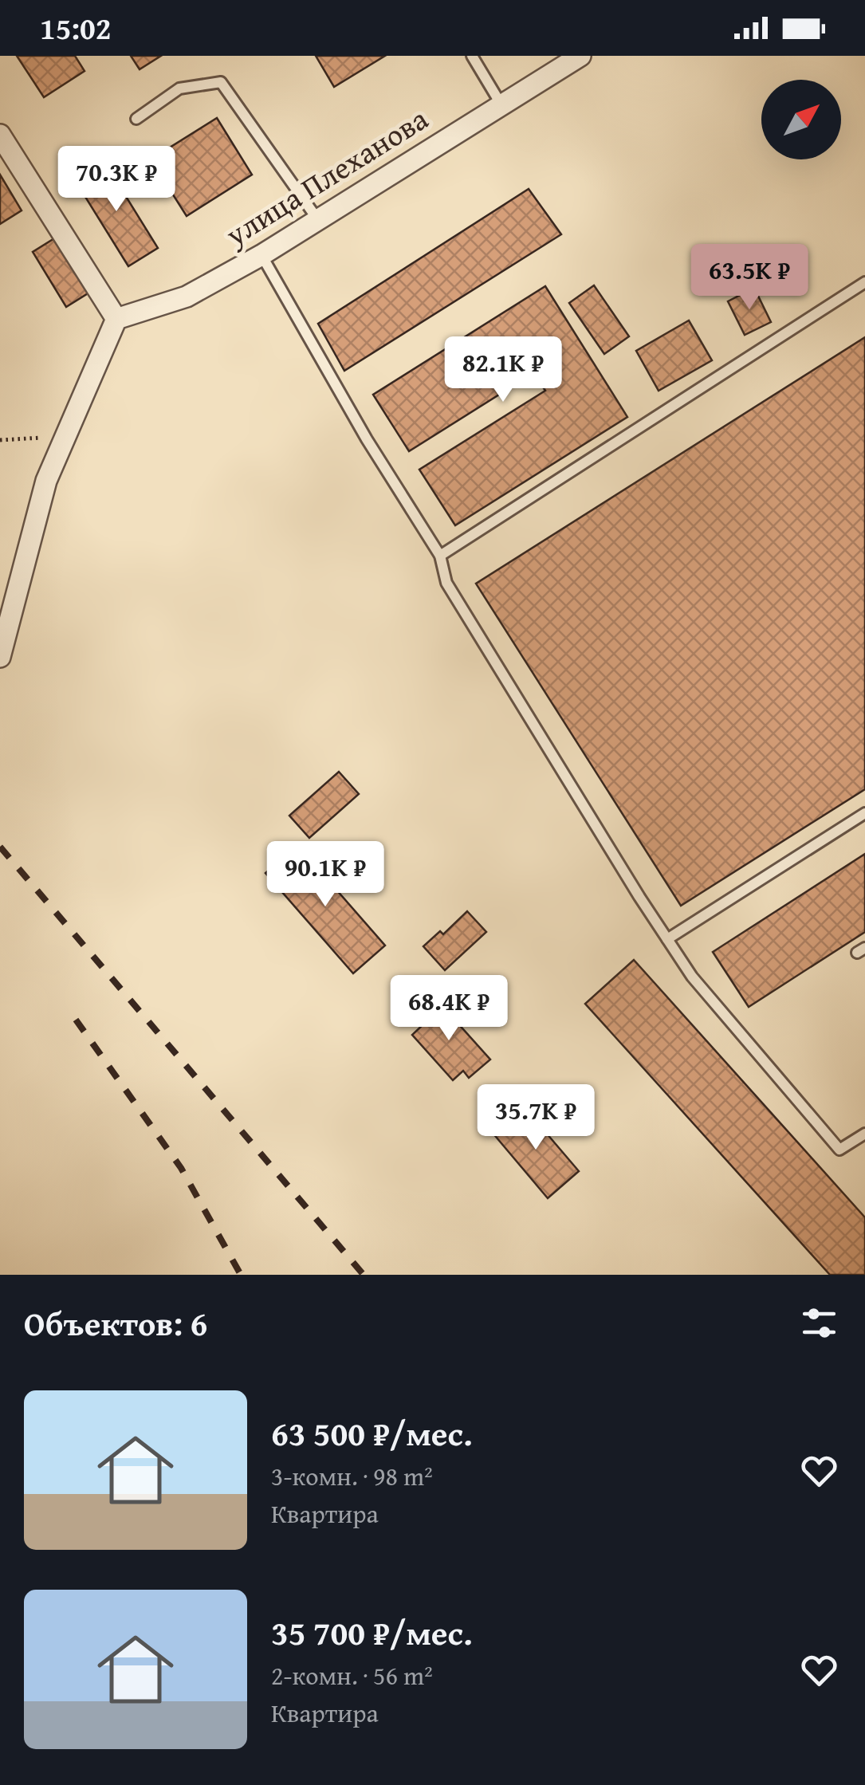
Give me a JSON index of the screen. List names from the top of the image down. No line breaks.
{"streets":{"street":["улица Плеханова"]},"north":"top right","page":{"status":"15:02","price":["70.3K ₽","63.5K ₽","82.1K ₽","90.1K ₽","68.4K ₽","35.7K ₽"],"heading":"Объектов: 6","list":[{"name":"63 500 ₽/мес.","note":"3-комн. · 98 m² · Квартира"},{"name":"35 700 ₽/мес.","note":"2-комн. · 56 m² · Квартира"}]}}
